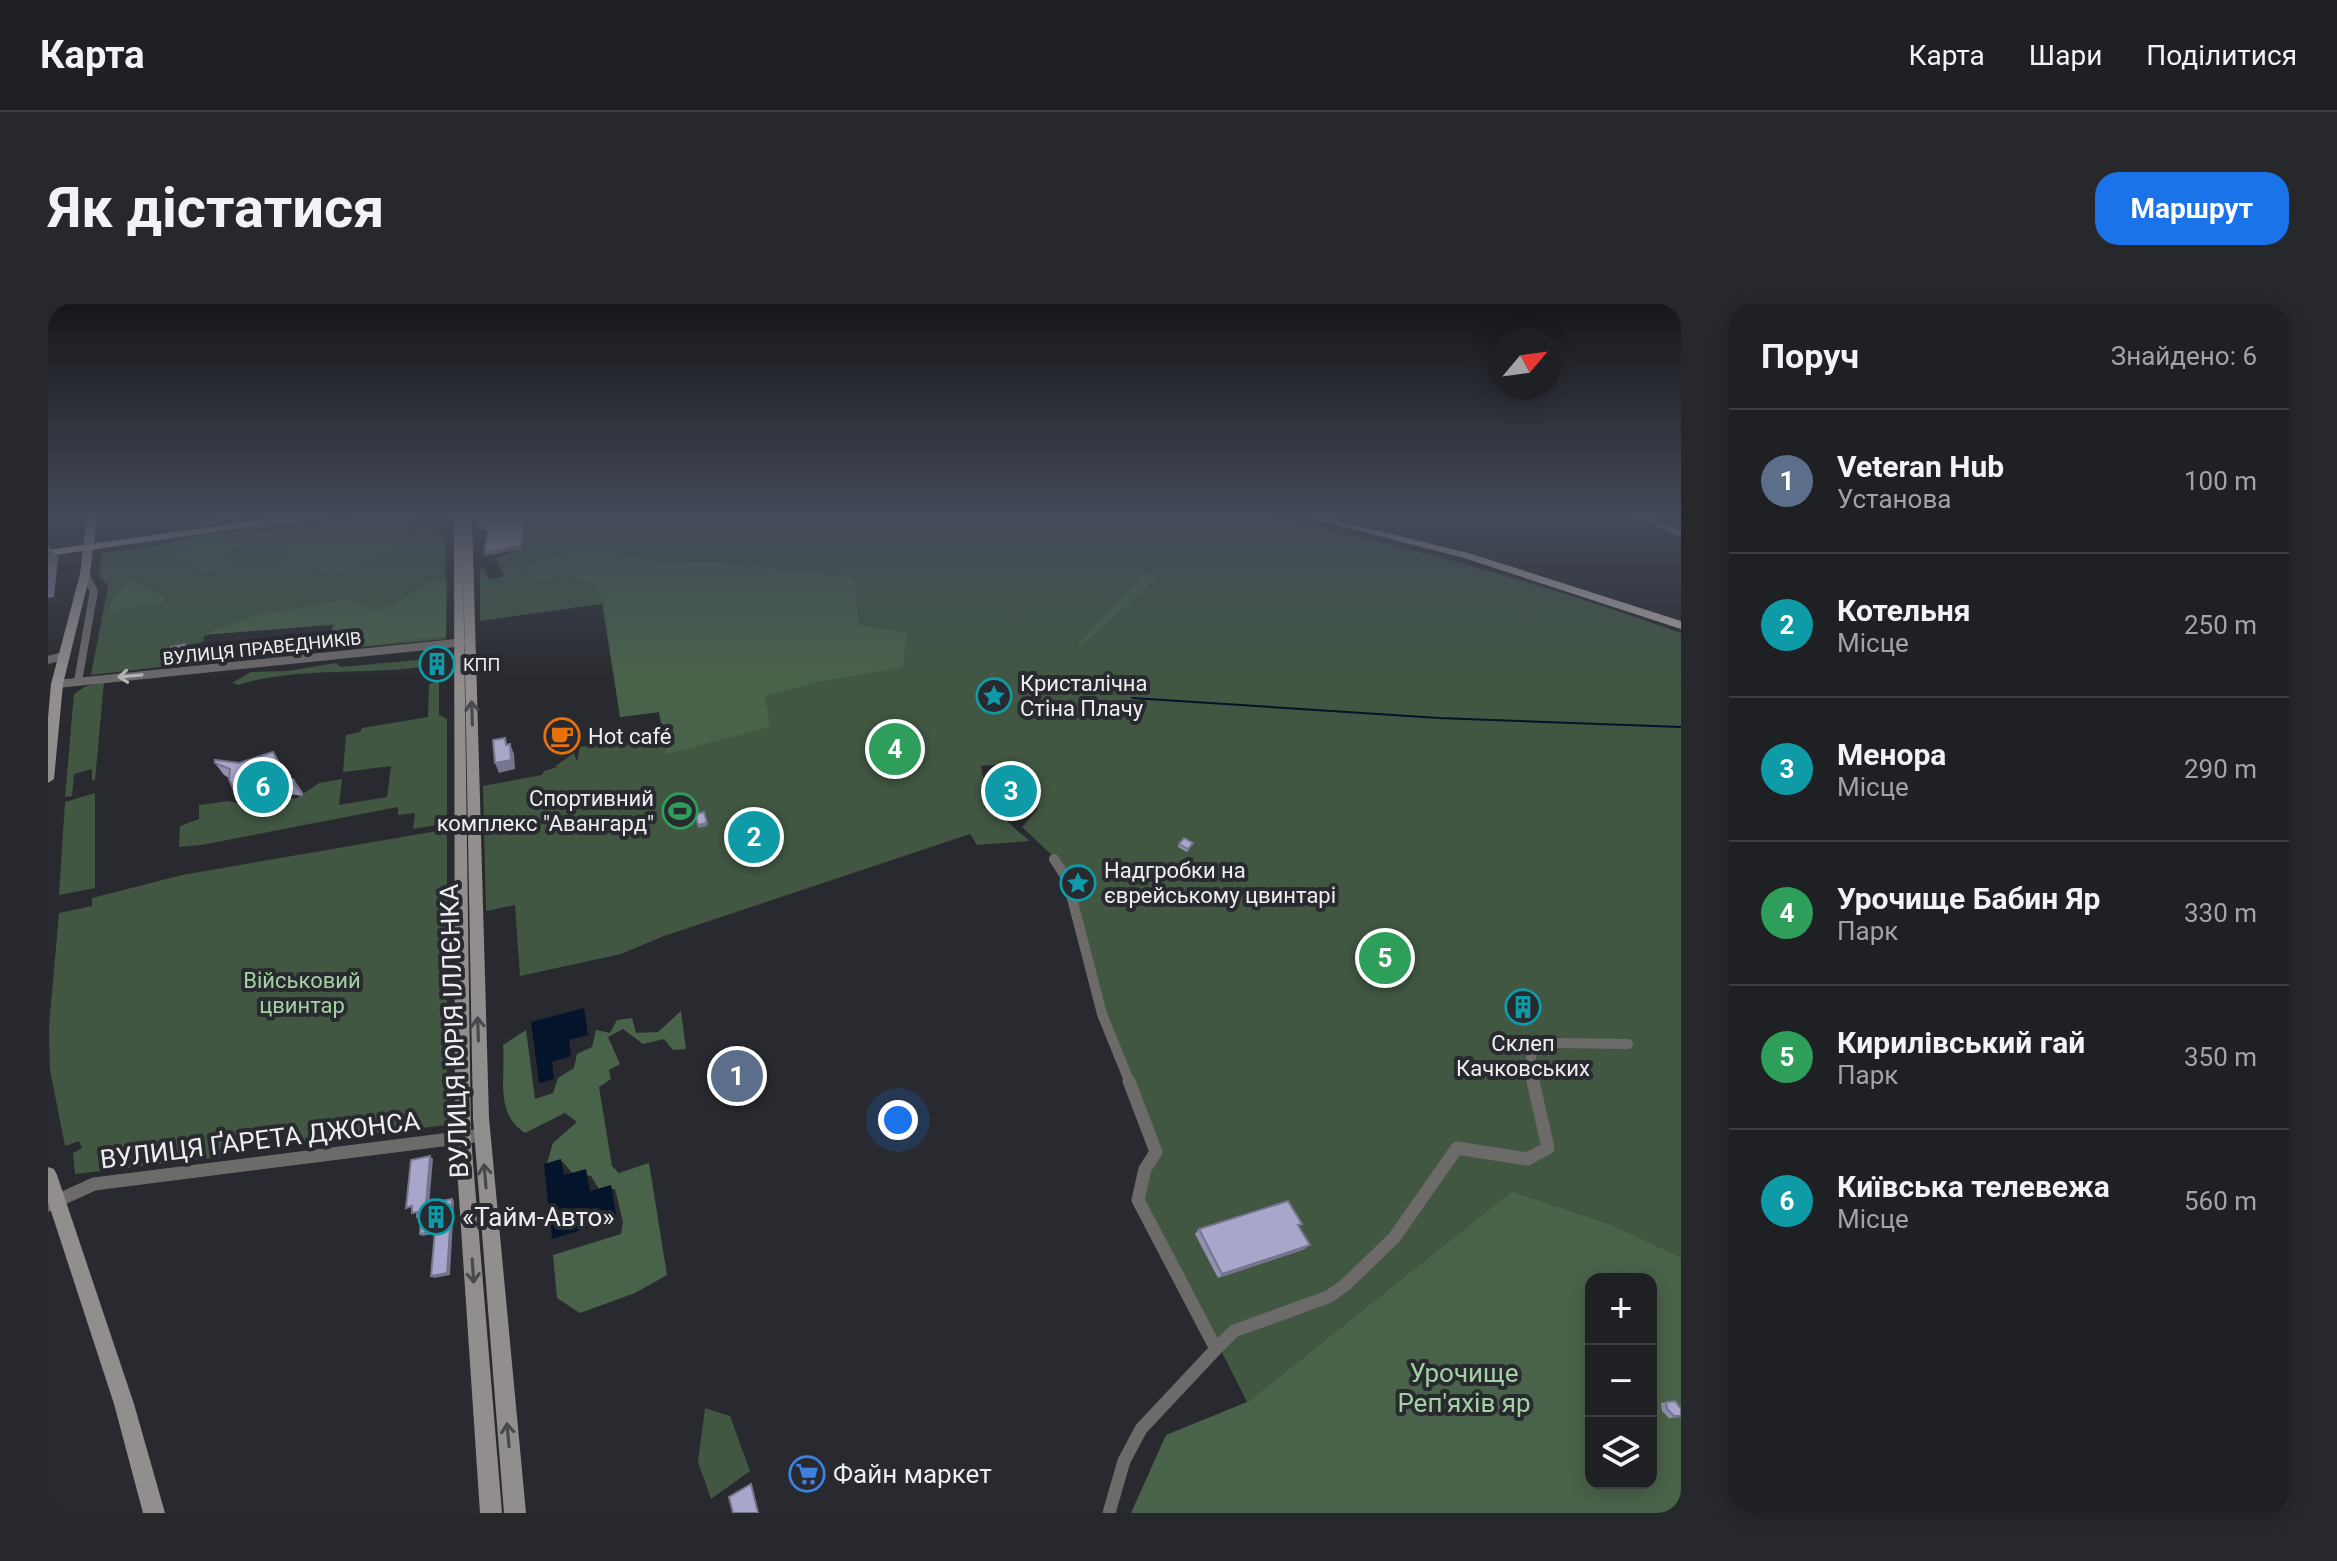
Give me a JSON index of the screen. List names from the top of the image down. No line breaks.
{"streets":{"main road":["ВУЛИЦЯ ЮРІЯ ІЛЛЄНКА"],"street":["ВУЛИЦЯ ПРАВЕДНИКІВ","ВУЛИЦЯ ҐАРЕТА ДЖОНСА"]},"crossings":[["ВУЛИЦЯ ПРАВЕДНИКІВ","ВУЛИЦЯ ЮРІЯ ІЛЛЄНКА"],["ВУЛИЦЯ ЮРІЯ ІЛЛЄНКА","ВУЛИЦЯ ҐАРЕТА ДЖОНСА"]],"one_way":["ВУЛИЦЯ ПРАВЕДНИКІВ"],"parks":["Військовий цвинтар","Урочище Реп'яхів яр"],"places":{"building":["КПП","Склеп Качковських","«Тайм-Авто»"],"place":["Кристалічна Стіна Плачу","Надгробки на єврейському цвинтарі"],"cafe":["Hot café"],"sports":["Спортивний комплекс \"Авангард\""],"supermarket":["Файн маркет"]},"north":"top right","page":{"header":"Карта","nav":["Карта","Шари","Поділитися"],"buttons":"Маршрут","title":"Як дістатися","heading":["Поруч","Знайдено: 6"],"list":[{"mark":"1","name":"Veteran Hub","note":"Установа","value":"100 m"},{"mark":"2","name":"Котельня","note":"Місце","value":"250 m"},{"mark":"3","name":"Менора","note":"Місце","value":"290 m"},{"mark":"4","name":"Урочище Бабин Яр","note":"Парк","value":"330 m"},{"mark":"5","name":"Кирилівський гай","note":"Парк","value":"350 m"},{"mark":"6","name":"Київська телевежа","note":"Місце","value":"560 m"}],"pins":["4","6","3","2","5","1"],"map_buttons":["+","−"]}}
